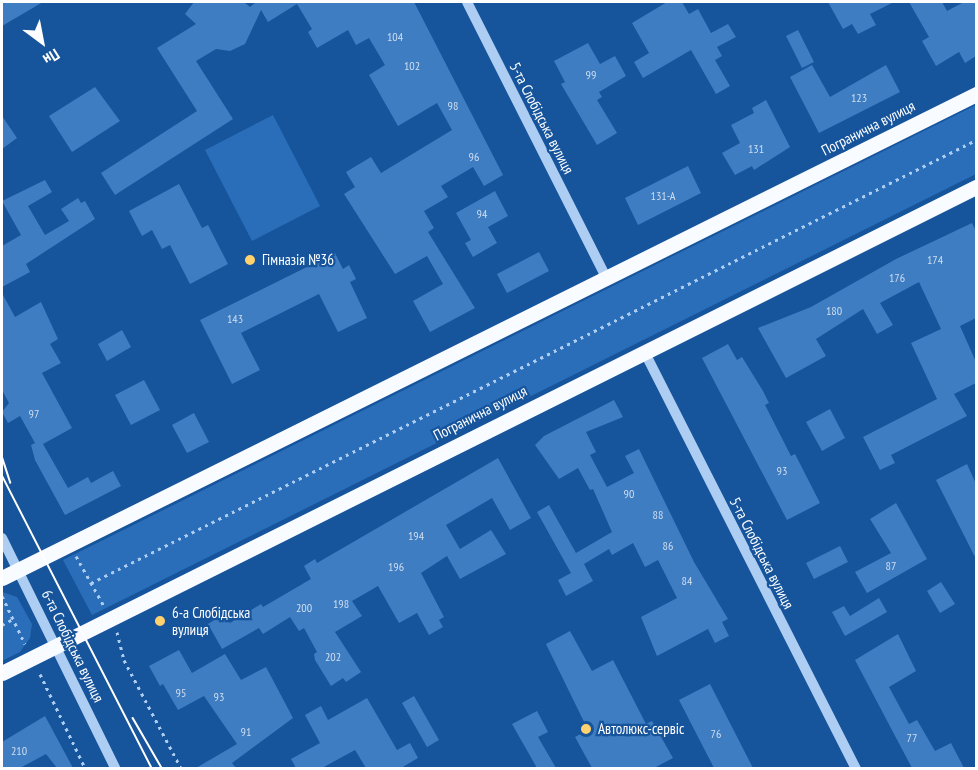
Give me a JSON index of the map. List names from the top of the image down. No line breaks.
{"streets":{"main road":["Погранична вулиця"],"street":["5-та Слобідська вулиця","6-та Слобідська вулиця"]},"crossings":[["5-та Слобідська вулиця","Погранична вулиця"],["Погранична вулиця","6-та Слобідська вулиця"]],"places":["Гімназія №36","6-а Слобідська вулиця","Автолюкс-сервіс"],"house_numbers":["104","102","99","123","98","131","96","131-А","94","174","176","180","143","97","93","90","88","194","86","87","196","84","198","200","202","95","93","91","76","77","210"],"north":"bottom right"}
